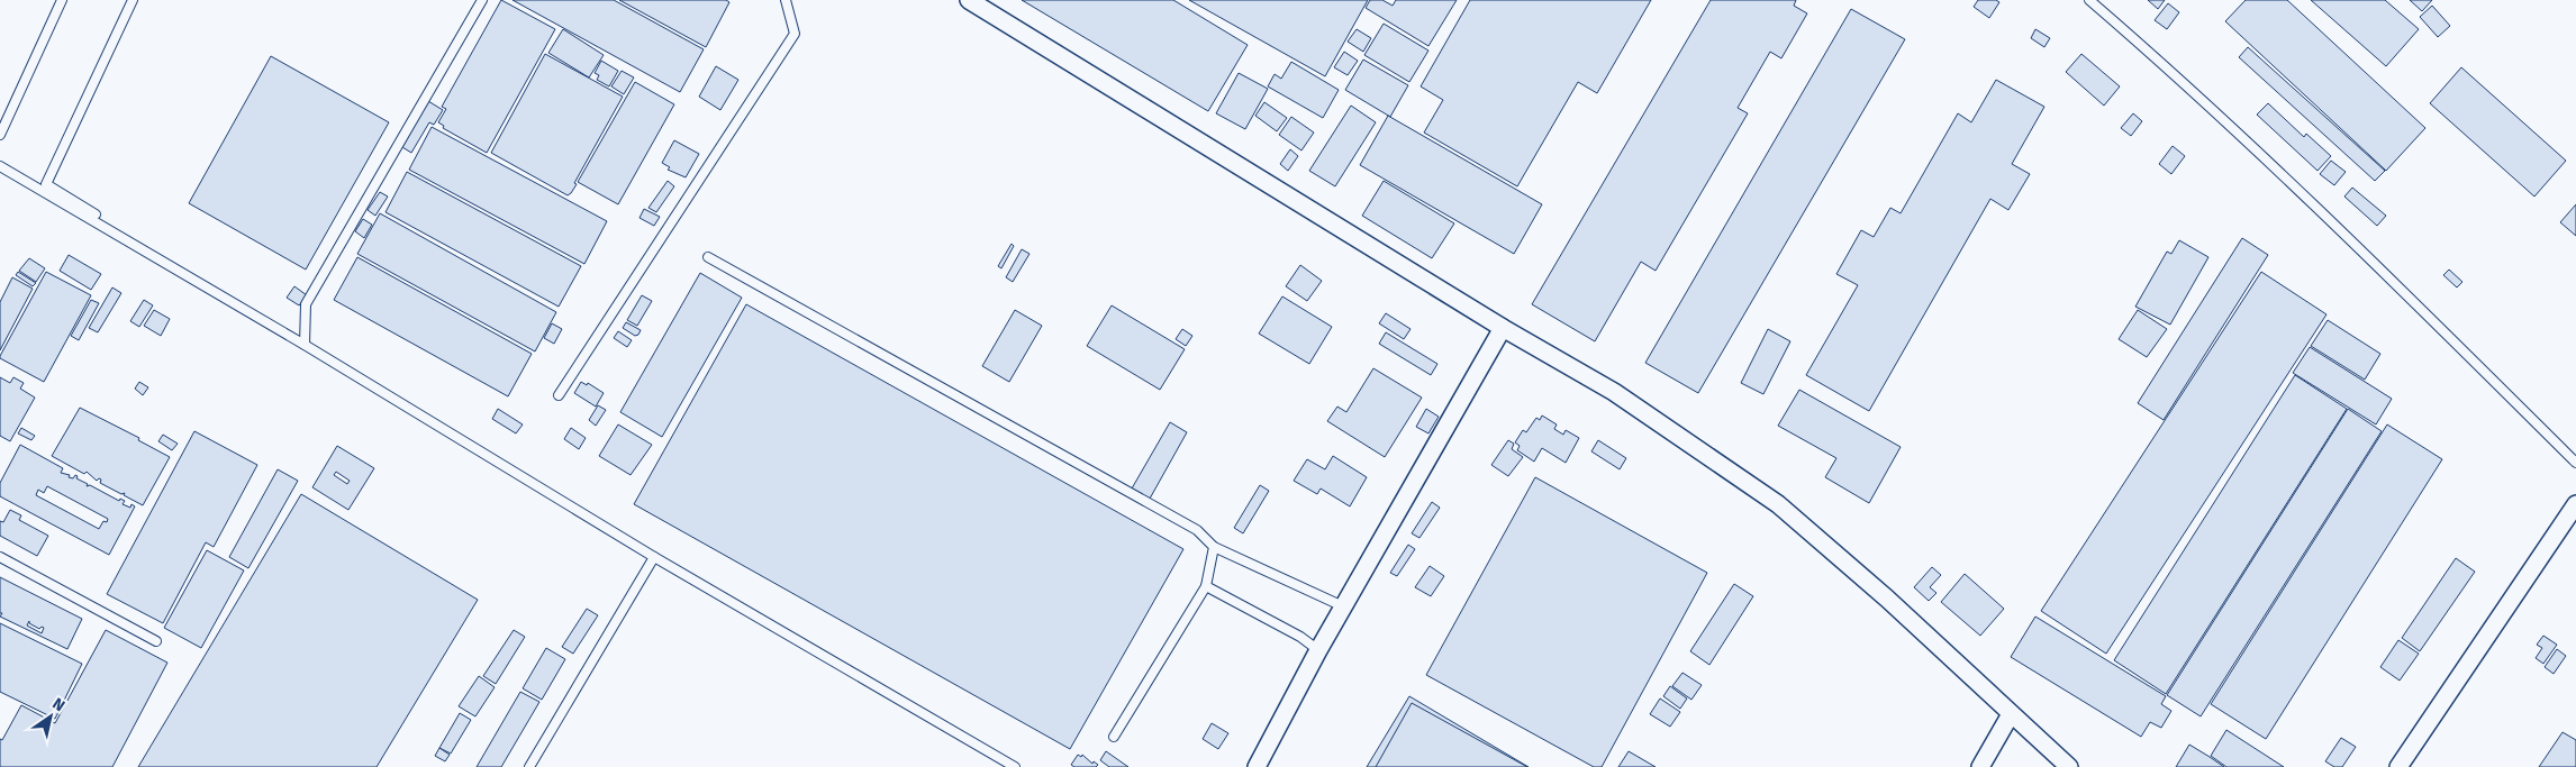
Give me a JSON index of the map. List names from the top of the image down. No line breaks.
{"north":"top right"}
